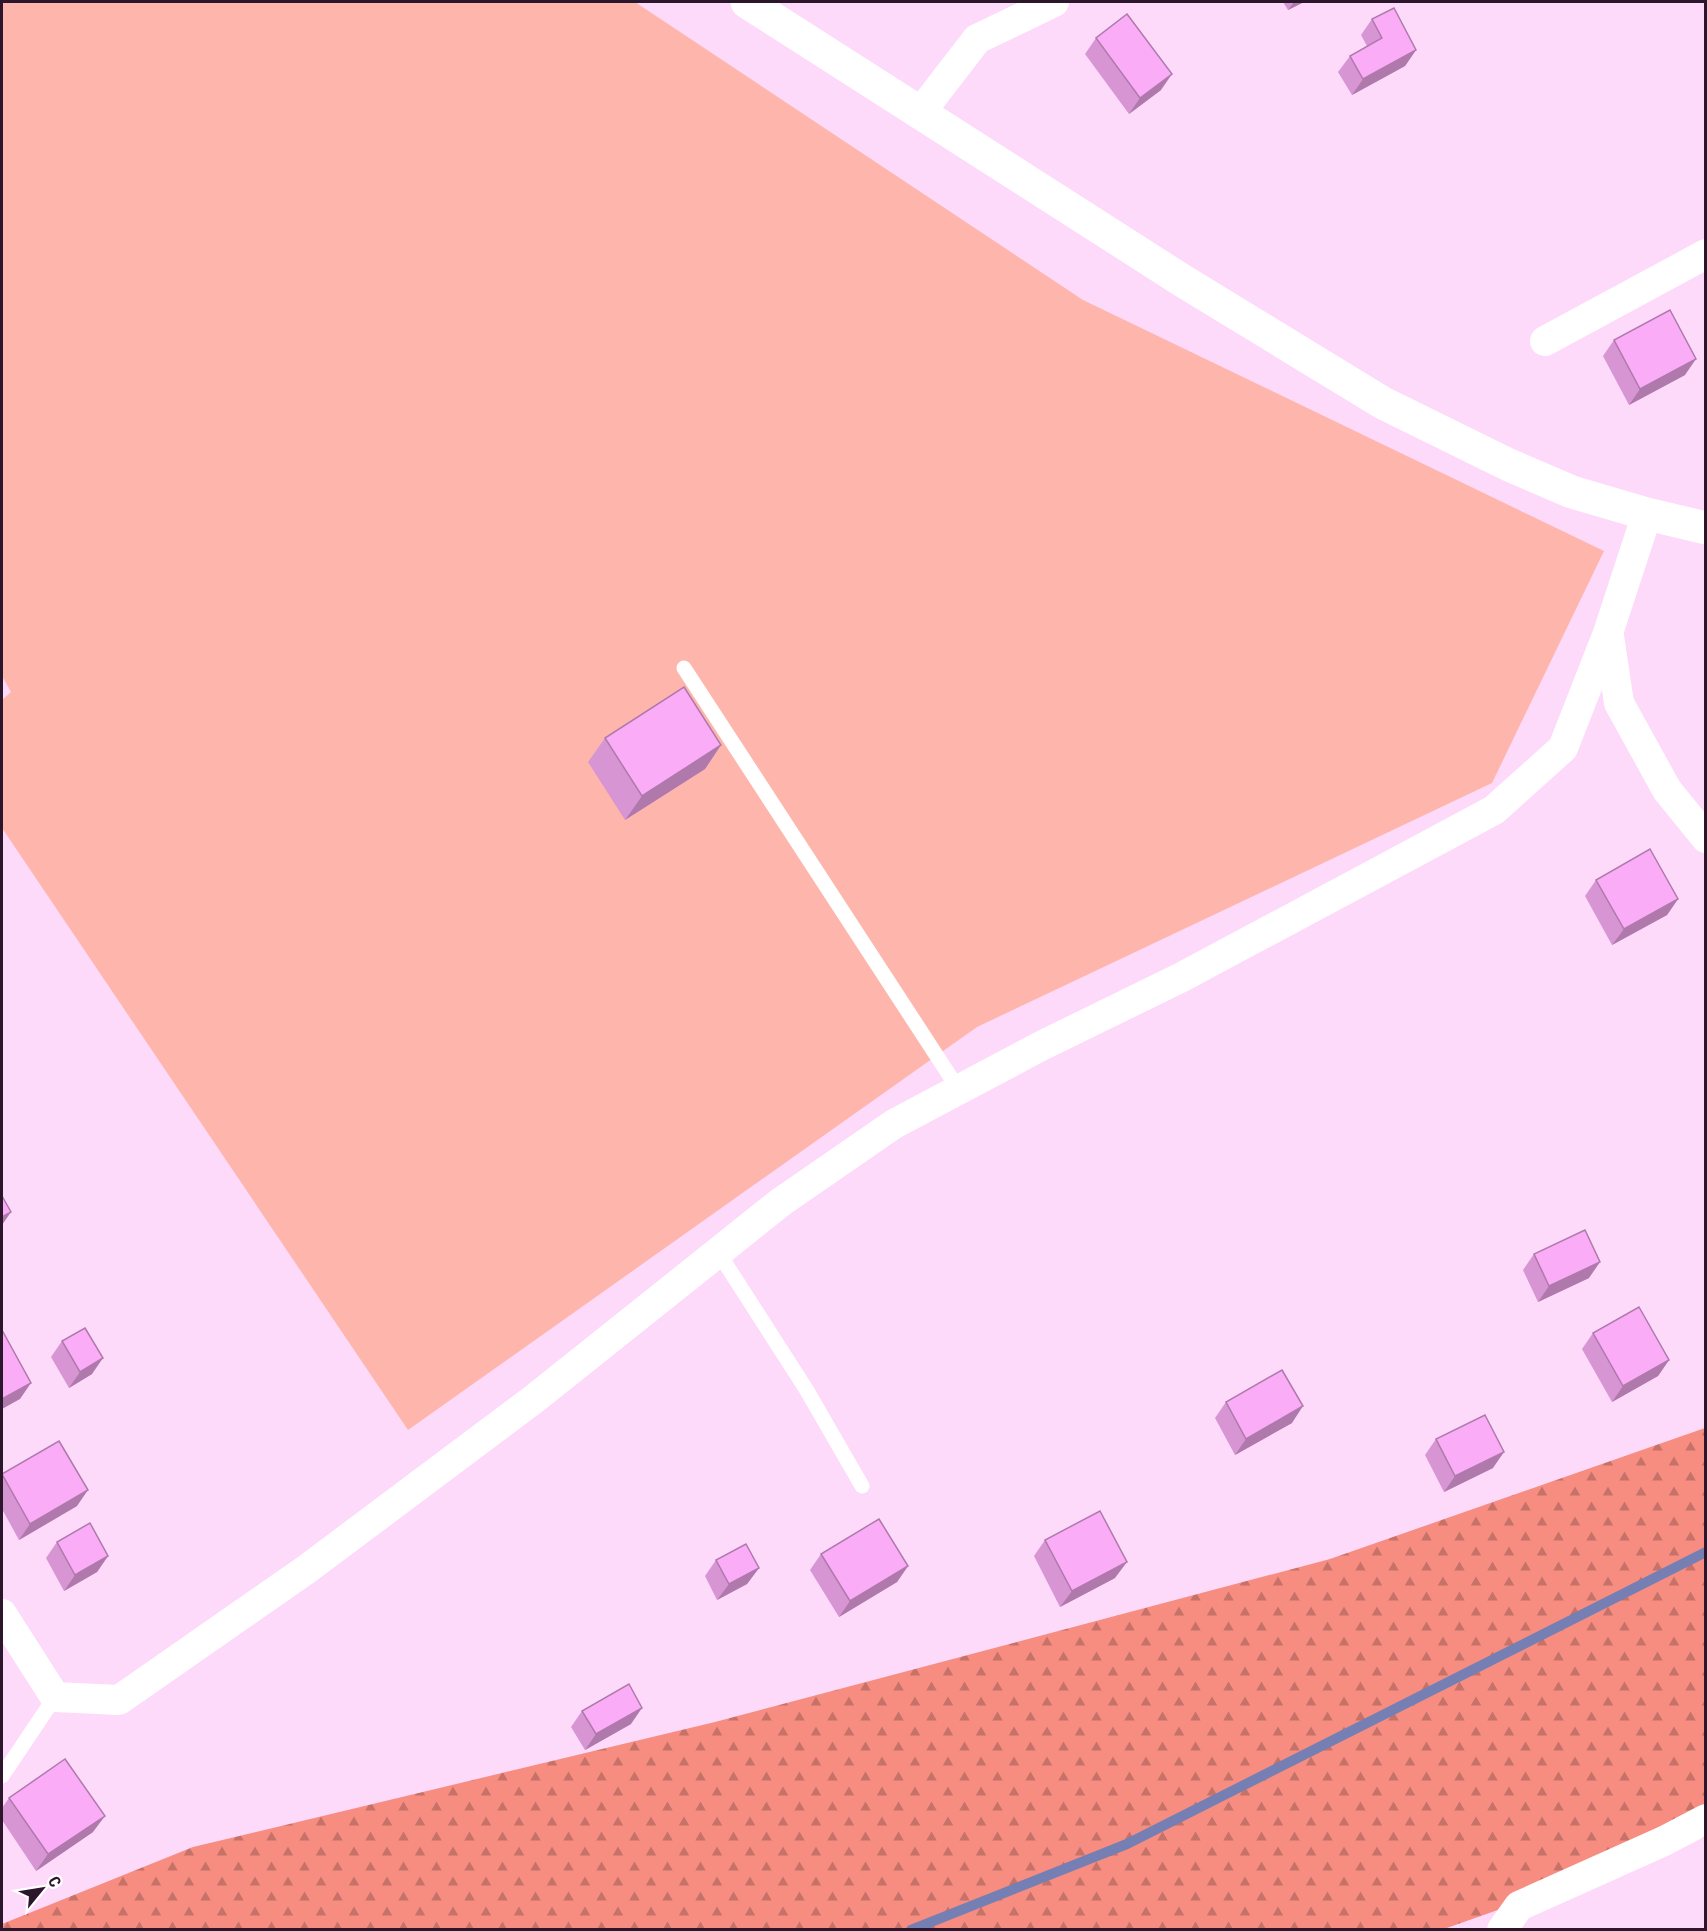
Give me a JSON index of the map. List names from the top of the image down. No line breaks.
{"north":"top right"}
